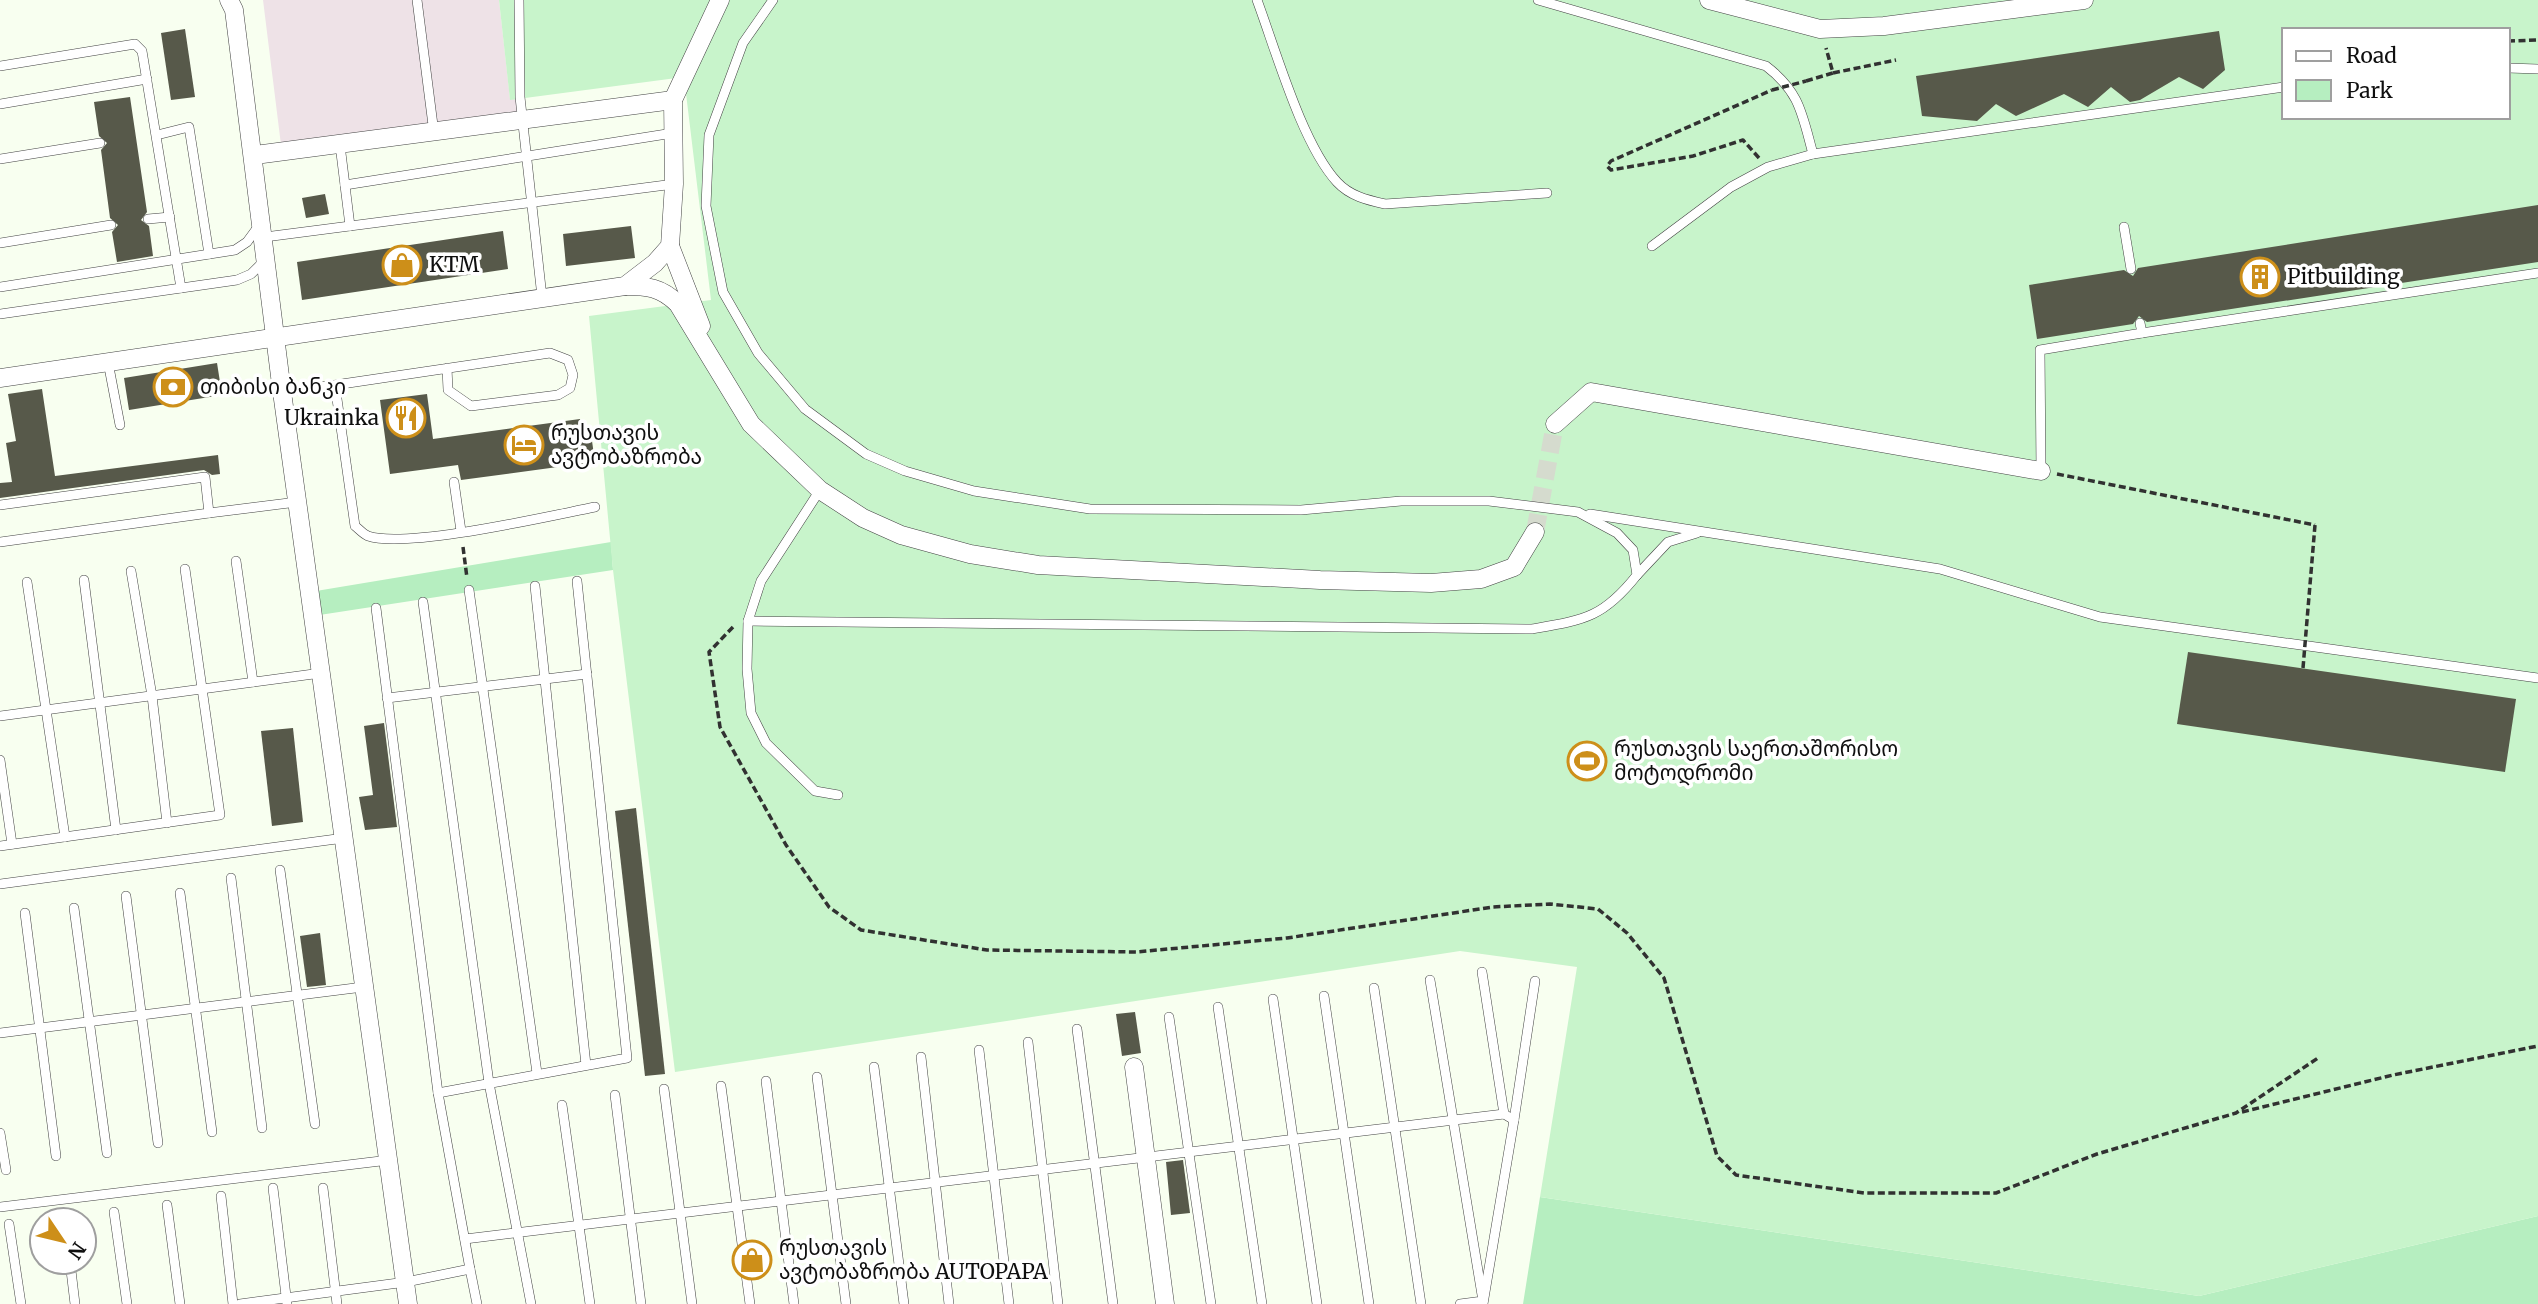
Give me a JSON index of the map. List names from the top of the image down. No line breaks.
{"places":{"shop":["KTM","რუსთავის ავტობაზრობა AUTOPAPA"],"building":["Pitbuilding"],"bank":["თიბისი ბანკი"],"restaurant":["Ukrainka"],"hotel":["რუსთავის ავტობაზრობა"],"sports":["რუსთავის საერთაშორისო მოტოდრომი"]},"legend":["Road","Park"],"north":"bottom right"}
